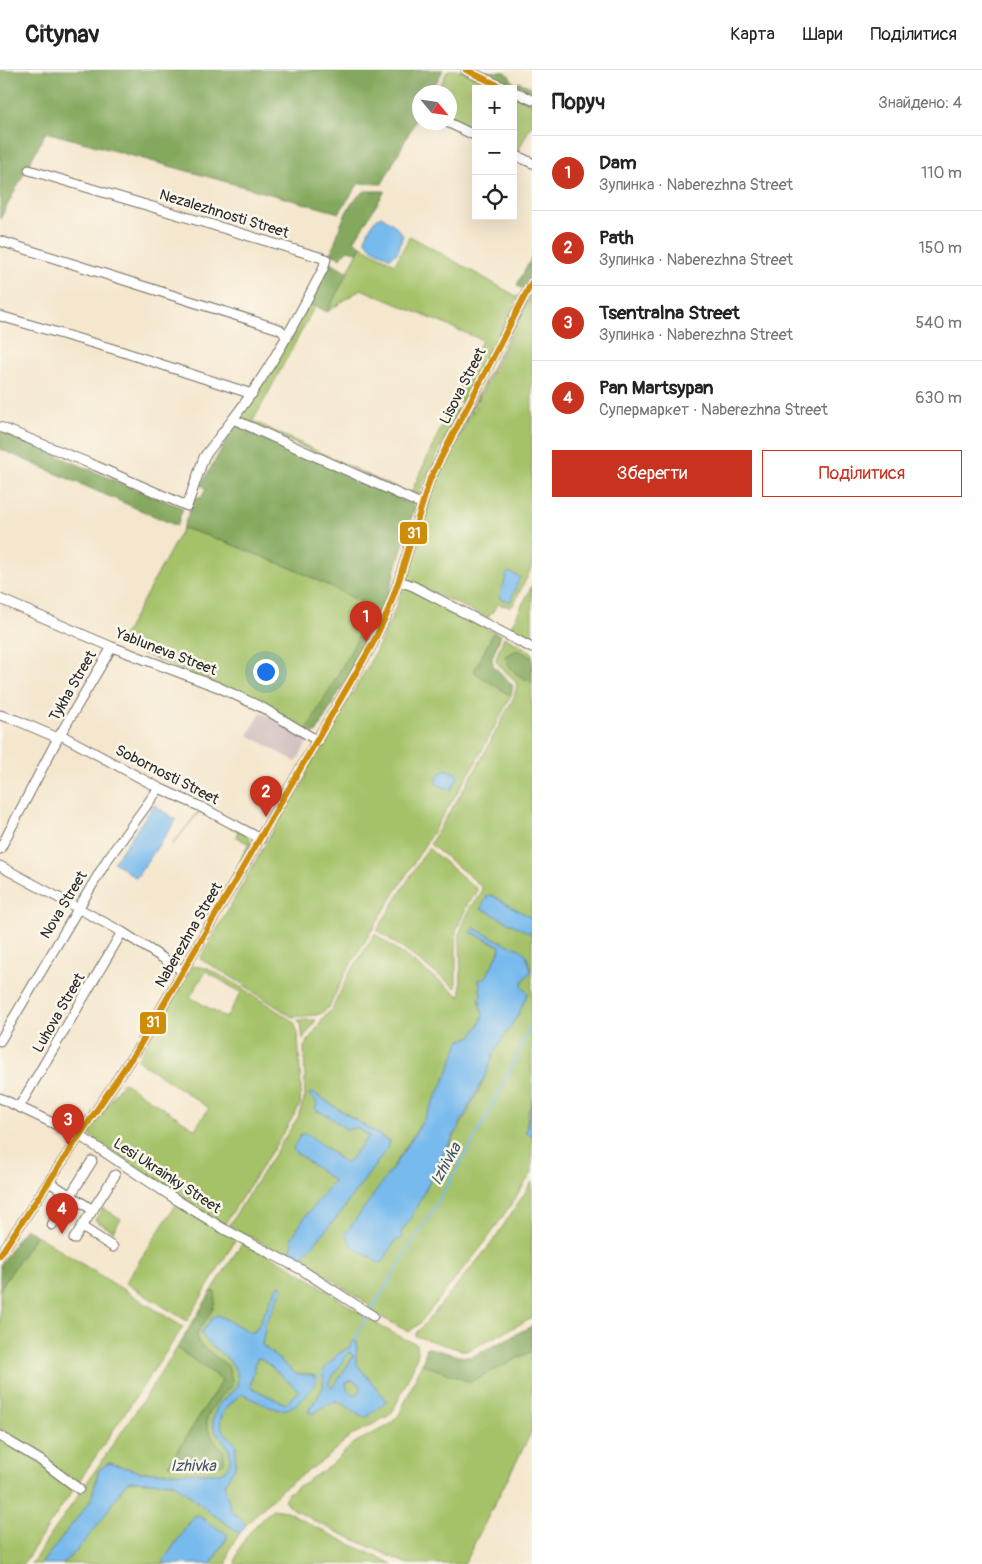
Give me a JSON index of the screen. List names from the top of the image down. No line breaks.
{"streets":{"street":["Nezalezhnosti Street","Lisova Street","Yabluneva Street","Tykha Street","Sobornosti Street","Nova Street","Naberezhna Street","Luhova Street","Lesi Ukrainky Street"]},"crossings":[["Lisova Street","Naberezhna Street"],["Yabluneva Street","Tykha Street"],["Yabluneva Street","Naberezhna Street"],["Tykha Street","Sobornosti Street"],["Sobornosti Street","Nova Street"],["Sobornosti Street","Naberezhna Street"],["Naberezhna Street","Lesi Ukrainky Street"],["Luhova Street","Lesi Ukrainky Street"]],"water":["Izhivka"],"lines":["transit line 31"],"north":"bottom right","page":{"header":"Citynav","nav":["Карта","Шари","Поділитися"],"heading":["Поруч","Знайдено: 4"],"map_buttons":["+","−"],"list":[{"mark":"1","name":"Dam","note":"Зупинка · Naberezhna Street","value":"110 m"},{"mark":"2","name":"Path","note":"Зупинка · Naberezhna Street","value":"150 m"},{"mark":"3","name":"Tsentralna Street","note":"Зупинка · Naberezhna Street","value":"540 m"},{"mark":"4","name":"Pan Martsypan","note":"Супермаркет · Naberezhna Street","value":"630 m"}],"buttons":["Зберегти","Поділитися"],"pins":["1","2","3","4"]}}
